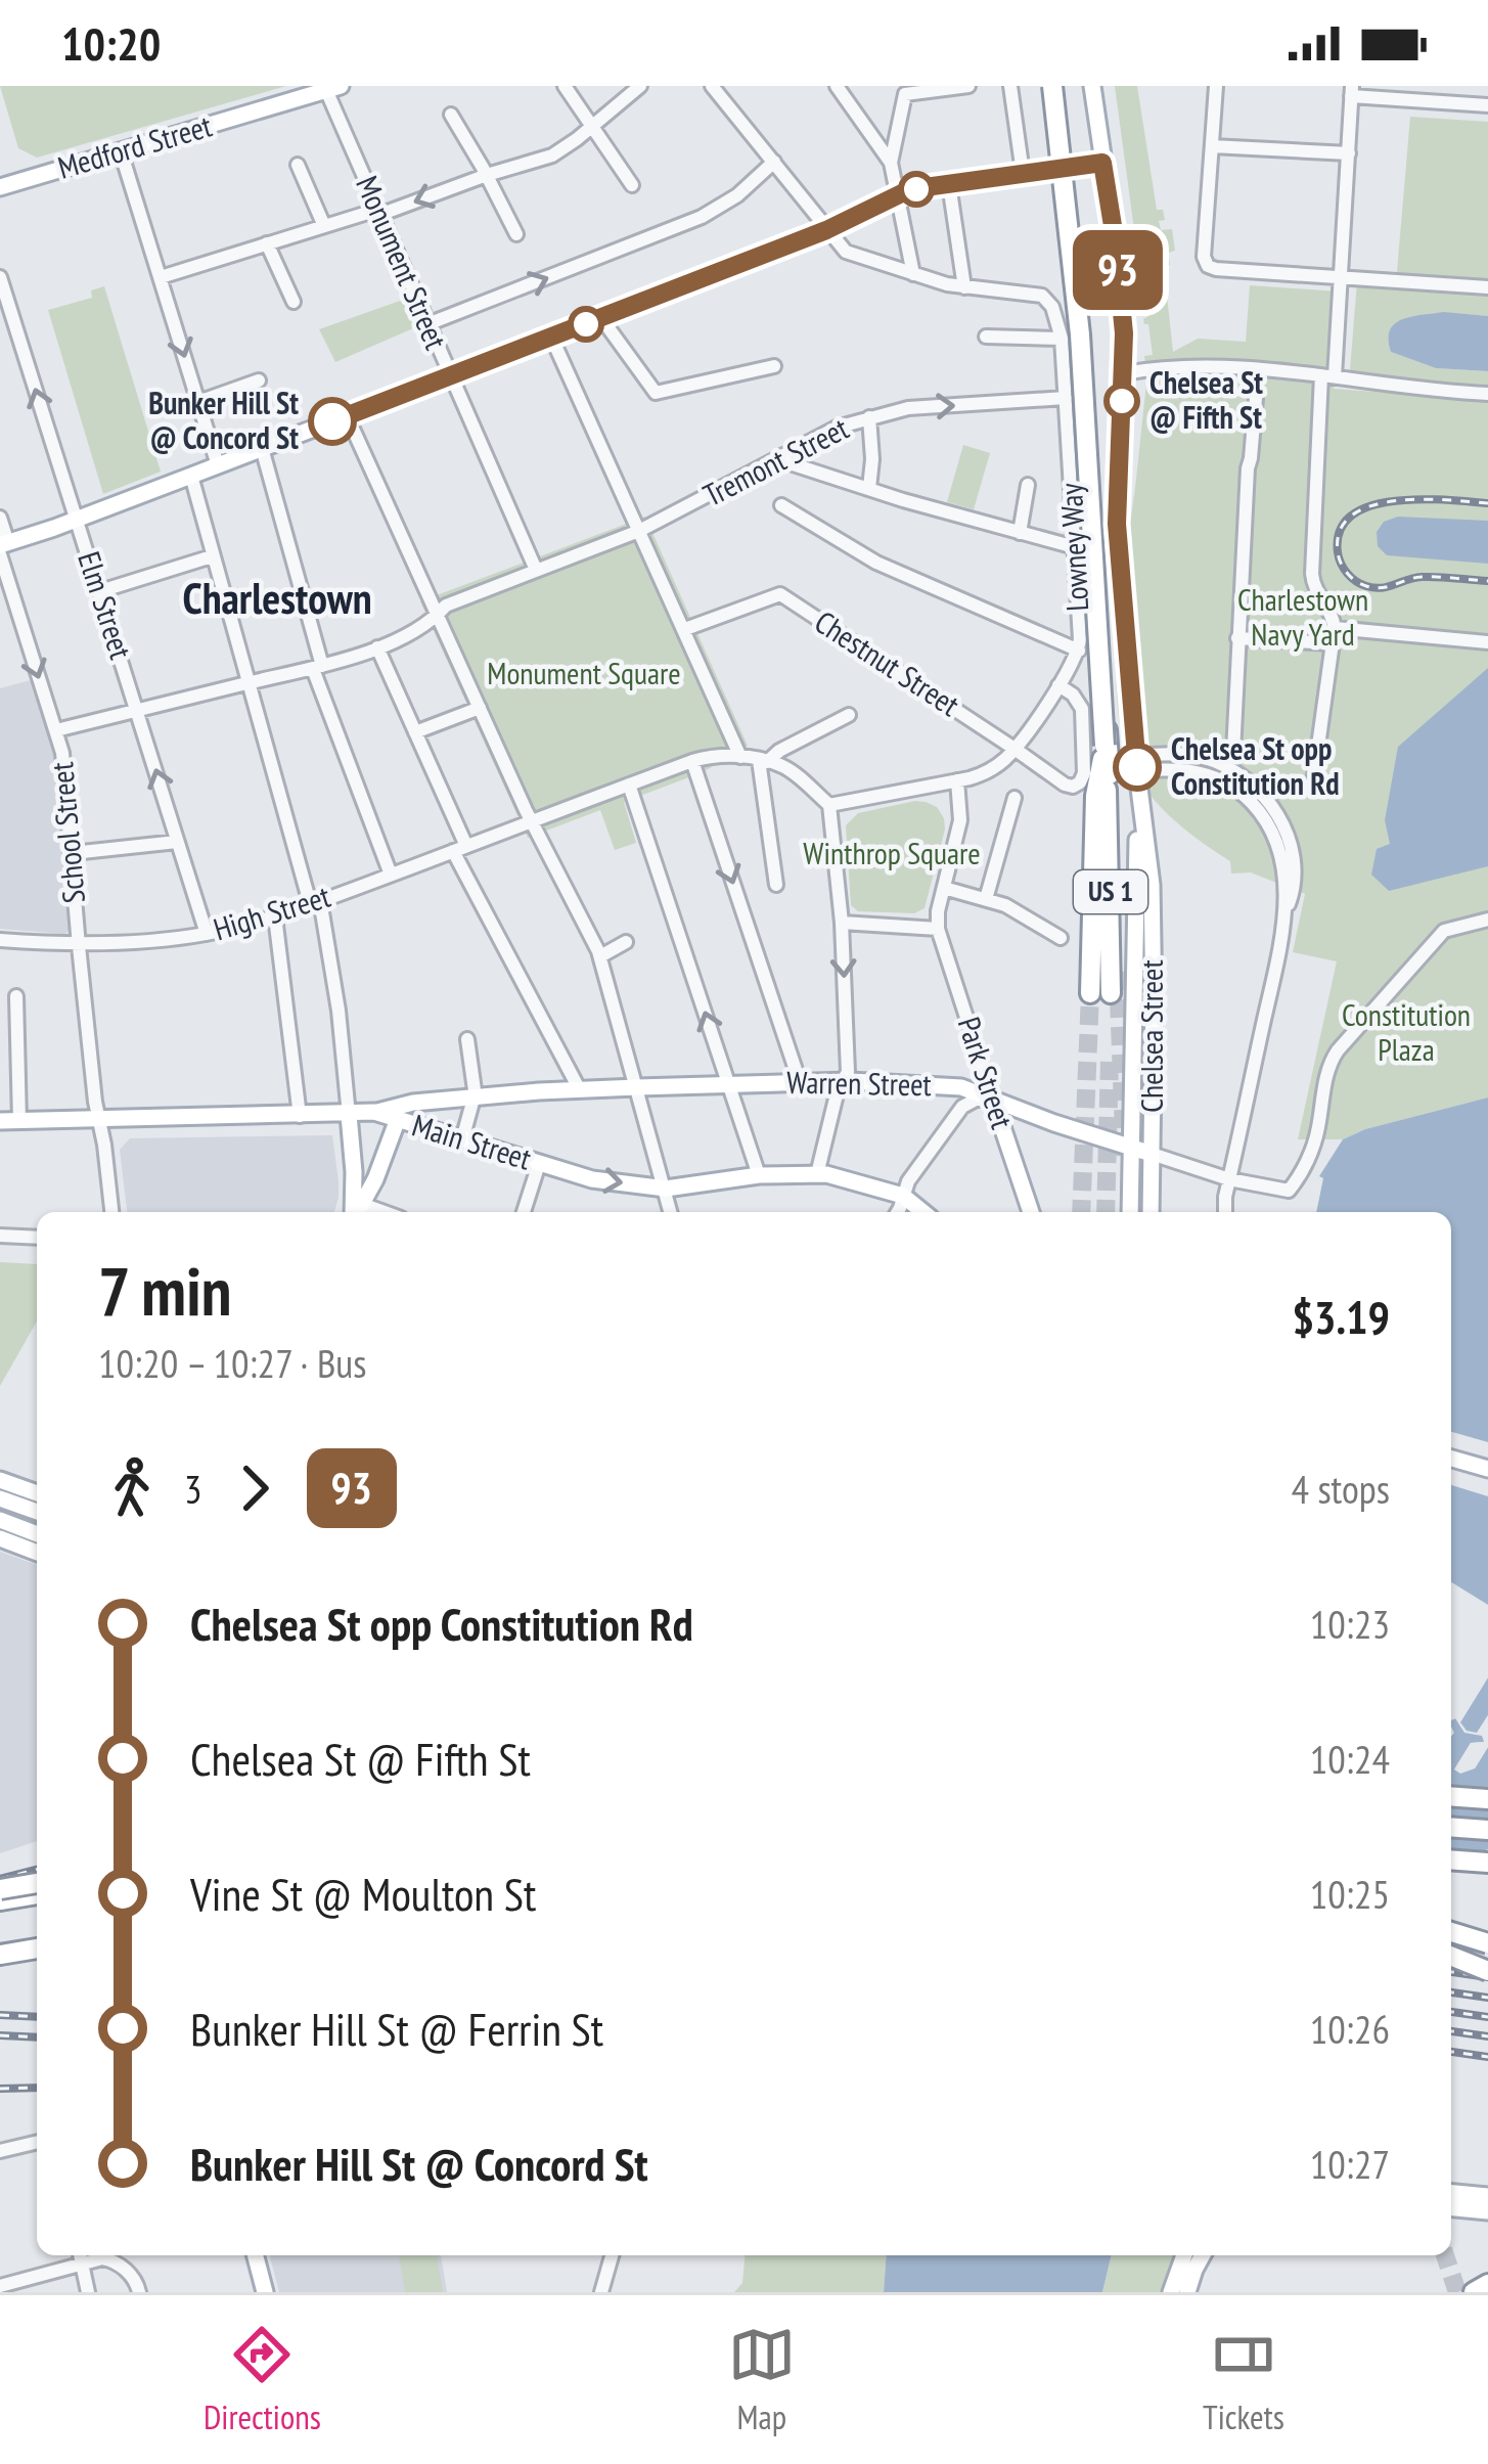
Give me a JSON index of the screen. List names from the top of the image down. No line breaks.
{"streets":{"highway":["US 1"],"main road":["Medford Street","Chelsea Street","Park Street","Warren Street","Main Street"],"street":["Monument Street","Tremont Street","Lowney Way","Elm Street","Chestnut Street","School Street","High Street"]},"crossings":[["Medford Street","Monument Street"],["Tremont Street","Lowney Way"],["Lowney Way","Chestnut Street"],["Elm Street","High Street"],["Chestnut Street","US 1"],["School Street","High Street"],["School Street","Main Street"],["Chelsea Street","Warren Street"],["Park Street","Warren Street"],["Warren Street","Main Street"]],"one_way":["Elm Street"],"districts":["Charlestown"],"parks":["Charlestown Navy Yard","Monument Square","Winthrop Square","Constitution Plaza"],"places":["Chelsea St @ Fifth St","Bunker Hill St @ Concord St","Chelsea St opp Constitution Rd"],"lines":["bus line 93"],"page":{"status":"10:20","on_map":"93","heading":["7 min","10:20 – 10:27 · Bus","$3.19"],"legs":["3","93","4 stops"],"list":[{"name":"Chelsea St opp Constitution Rd","value":"10:23"},{"name":"Chelsea St @ Fifth St","value":"10:24"},{"name":"Vine St @ Moulton St","value":"10:25"},{"name":"Bunker Hill St @ Ferrin St","value":"10:26"},{"name":"Bunker Hill St @ Concord St","value":"10:27"}],"tabs":["Directions","Map","Tickets"]}}
